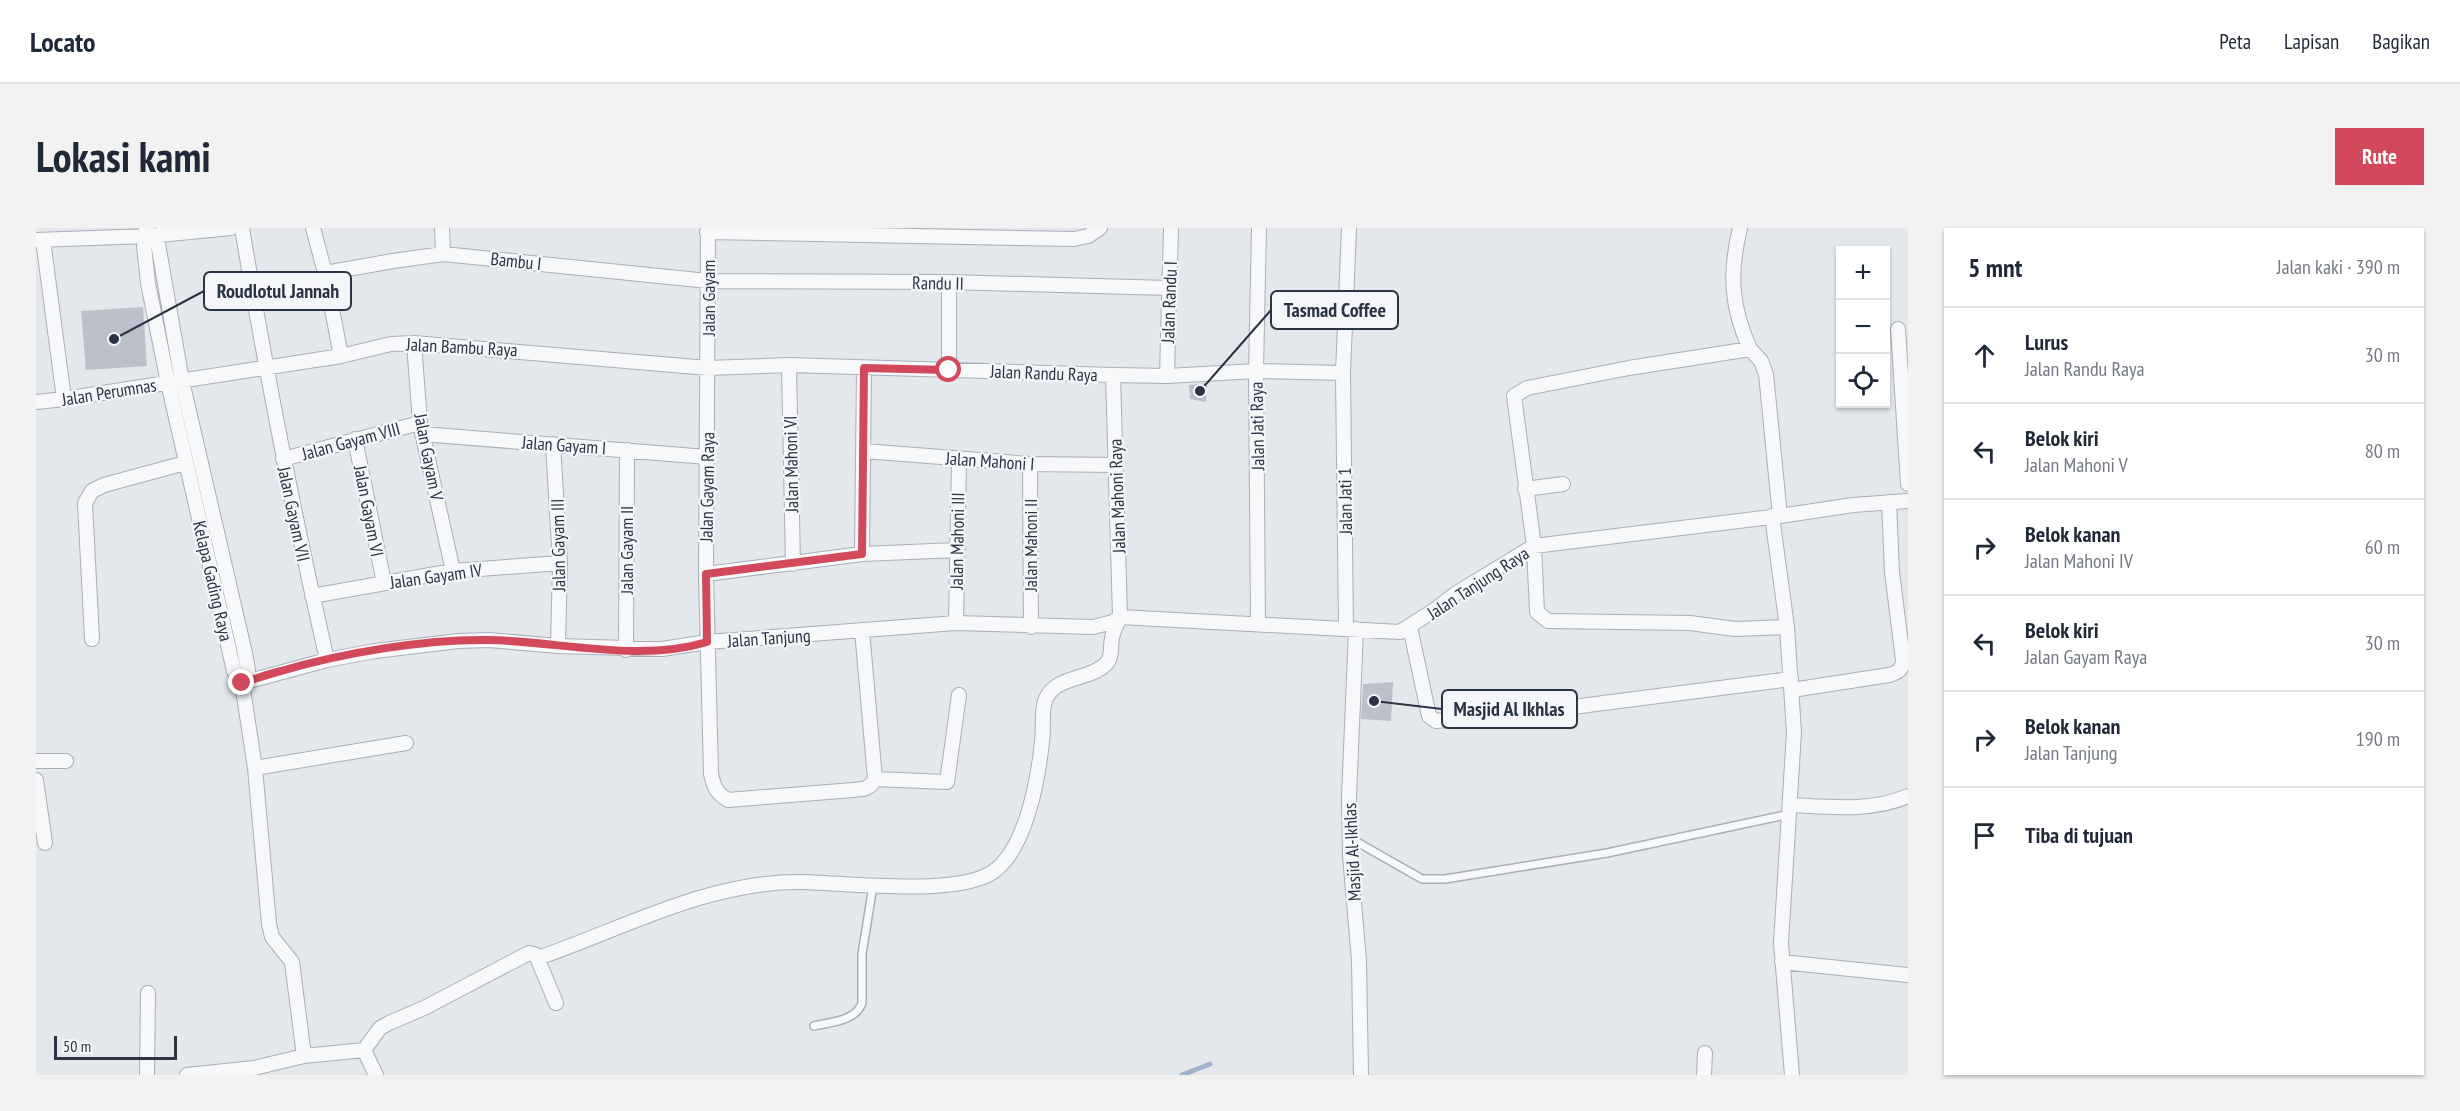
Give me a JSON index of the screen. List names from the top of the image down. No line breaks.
{"streets":{"street":["Bambu I","Randu II","Jalan Gayam","Jalan Randu I","Jalan Bambu Raya","Jalan Randu Raya","Jalan Perumnas","Jalan Jati Raya","Jalan Gayam VIII","Jalan Gayam I","Jalan Gayam V","Jalan Mahoni I","Jalan Mahoni VI","Jalan Gayam Raya","Jalan Mahoni Raya","Jalan Jati 1","Jalan Gayam VI","Jalan Gayam VII","Jalan Mahoni III","Jalan Gayam III","Jalan Mahoni II","Jalan Gayam II","Jalan Gayam IV","Kelapa Gading Raya","Jalan Tanjung Raya","Jalan Tanjung","Masjid Al-Ikhlas"]},"crossings":[["Bambu I","Randu II"],["Bambu I","Jalan Gayam"],["Randu II","Jalan Gayam"],["Randu II","Jalan Randu I"],["Jalan Gayam","Jalan Bambu Raya"],["Jalan Gayam","Jalan Randu Raya"],["Jalan Gayam","Jalan Gayam Raya"],["Jalan Randu I","Jalan Randu Raya"],["Jalan Bambu Raya","Jalan Randu Raya"],["Jalan Bambu Raya","Jalan Perumnas"],["Jalan Bambu Raya","Jalan Gayam V"],["Jalan Bambu Raya","Jalan Gayam Raya"],["Jalan Bambu Raya","Jalan Gayam VII"],["Jalan Bambu Raya","Kelapa Gading Raya"],["Jalan Randu Raya","Jalan Jati Raya"],["Jalan Randu Raya","Jalan Mahoni VI"],["Jalan Randu Raya","Jalan Gayam Raya"],["Jalan Randu Raya","Jalan Mahoni Raya"],["Jalan Randu Raya","Jalan Jati 1"],["Jalan Perumnas","Kelapa Gading Raya"],["Jalan Jati Raya","Jalan Tanjung Raya"],["Jalan Gayam VIII","Jalan Gayam I"],["Jalan Gayam VIII","Jalan Gayam V"],["Jalan Gayam VIII","Jalan Gayam VI"],["Jalan Gayam VIII","Jalan Gayam VII"],["Jalan Gayam I","Jalan Gayam V"],["Jalan Gayam I","Jalan Gayam Raya"],["Jalan Gayam I","Jalan Gayam III"],["Jalan Gayam I","Jalan Gayam II"],["Jalan Gayam V","Jalan Gayam IV"],["Jalan Mahoni I","Jalan Mahoni Raya"],["Jalan Mahoni I","Jalan Mahoni III"],["Jalan Mahoni I","Jalan Mahoni II"],["Jalan Gayam Raya","Jalan Tanjung"],["Jalan Mahoni Raya","Jalan Tanjung Raya"],["Jalan Mahoni Raya","Jalan Tanjung"],["Jalan Jati 1","Jalan Tanjung Raya"],["Jalan Jati 1","Masjid Al-Ikhlas"],["Jalan Gayam VI","Jalan Gayam IV"],["Jalan Gayam VII","Jalan Gayam IV"],["Jalan Gayam VII","Jalan Tanjung"],["Jalan Mahoni III","Jalan Tanjung"],["Jalan Gayam III","Jalan Gayam IV"],["Jalan Gayam III","Jalan Tanjung"],["Jalan Mahoni II","Jalan Tanjung"],["Jalan Gayam II","Jalan Tanjung"],["Kelapa Gading Raya","Jalan Tanjung"],["Jalan Tanjung Raya","Jalan Tanjung"],["Jalan Tanjung Raya","Masjid Al-Ikhlas"]],"places":["Roudlotul Jannah","Tasmad Coffee","Masjid Al Ikhlas"],"scale_bar":"50 m","page":{"header":"Locato","nav":["Peta","Lapisan","Bagikan"],"buttons":"Rute","title":"Lokasi kami","heading":["5 mnt","Jalan kaki · 390 m"],"map_buttons":["+","−"],"list":[["Lurus","Jalan Randu Raya","30 m"],["Belok kiri","Jalan Mahoni V","80 m"],["Belok kanan","Jalan Mahoni IV","60 m"],["Belok kiri","Jalan Gayam Raya","30 m"],["Belok kanan","Jalan Tanjung","190 m"],"Tiba di tujuan"],"scale":"50 m"}}
